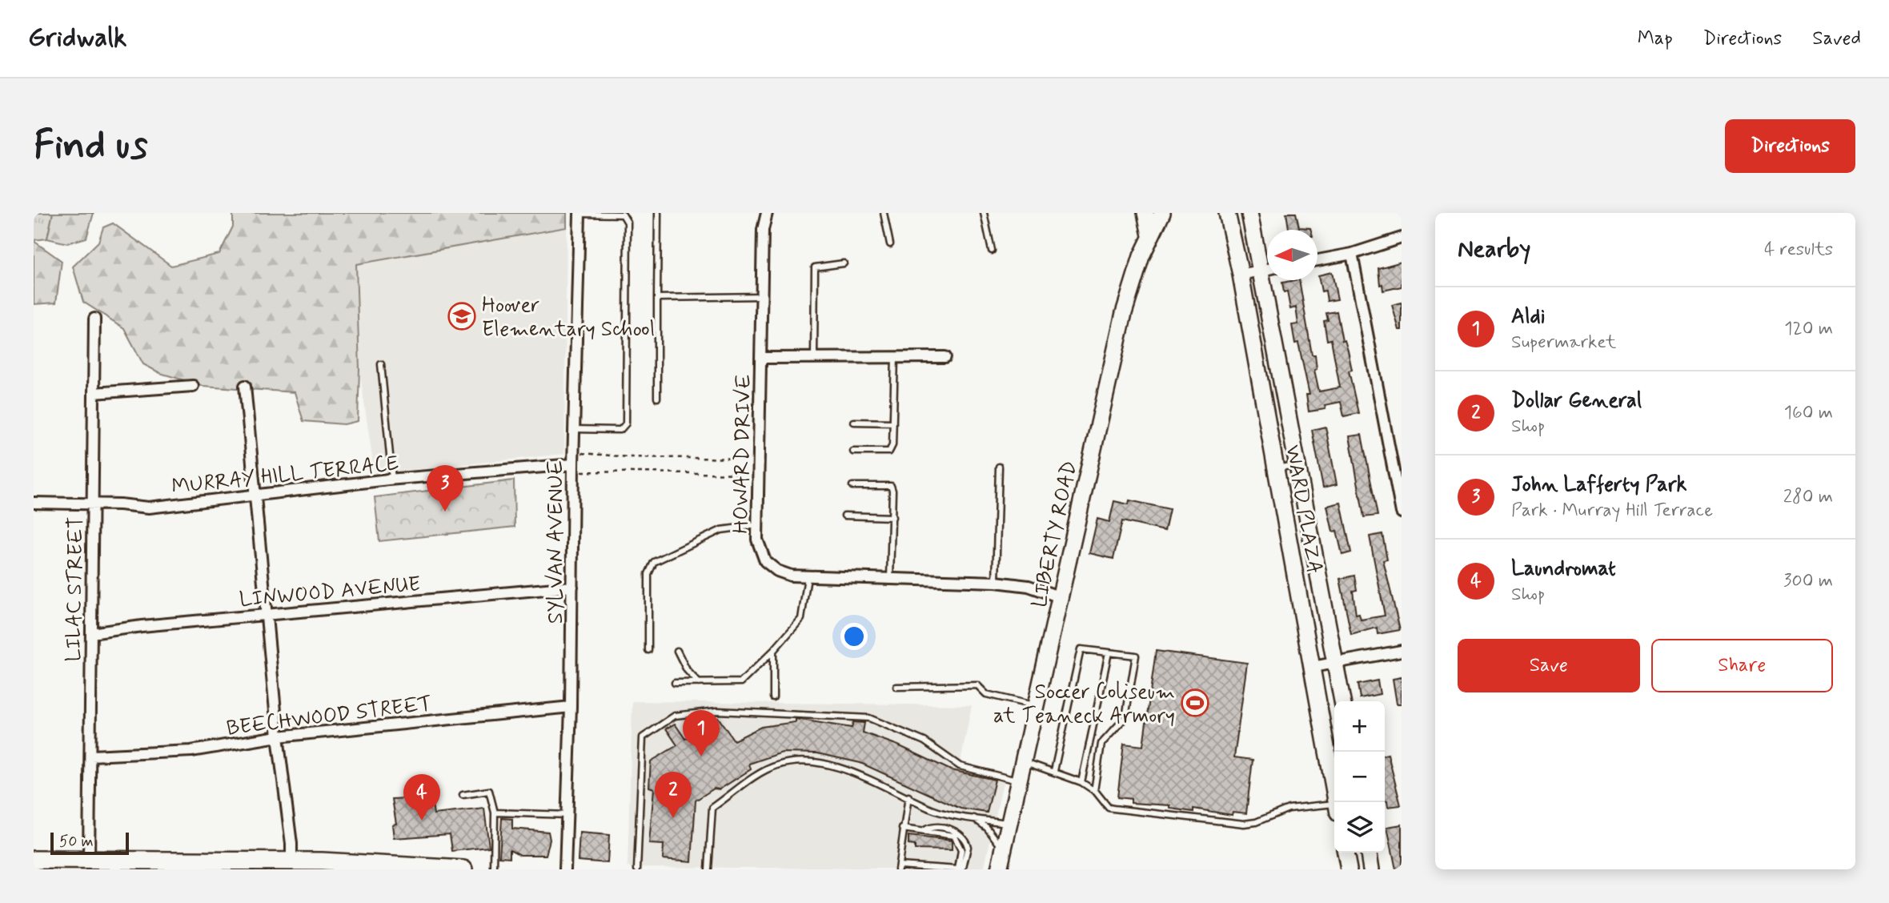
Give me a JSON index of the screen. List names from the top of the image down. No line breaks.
{"streets":{"street":["HOWARD DRIVE","MURRAY HILL TERRACE","WARD PLAZA","LIBERTY ROAD","SYLVAN AVENUE","LILAC STREET","LINWOOD AVENUE","BEECHWOOD STREET"]},"crossings":[["HOWARD DRIVE","LIBERTY ROAD"],["MURRAY HILL TERRACE","SYLVAN AVENUE"],["MURRAY HILL TERRACE","LILAC STREET"],["SYLVAN AVENUE","LINWOOD AVENUE"],["SYLVAN AVENUE","BEECHWOOD STREET"],["LILAC STREET","LINWOOD AVENUE"],["LILAC STREET","BEECHWOOD STREET"]],"places":{"school or university":["Hoover Elementary School"],"sports":["Soccer Coliseum at Teaneck Armory"]},"scale_bar":"50 m","north":"left","page":{"header":"Gridwalk","nav":["Map","Directions","Saved"],"buttons":["Directions",["Save","Share"]],"title":"Find us","heading":["Nearby","4 results"],"list":[{"mark":"1","name":"Aldi","note":"Supermarket","value":"120 m"},{"mark":"2","name":"Dollar General","note":"Shop","value":"160 m"},{"mark":"3","name":"John Lafferty Park","note":"Park · Murray Hill Terrace","value":"280 m"},{"mark":"4","name":"Laundromat","note":"Shop","value":"300 m"}],"pins":["3","1","2","4"],"map_buttons":["+","−"],"scale":"50 m"}}
